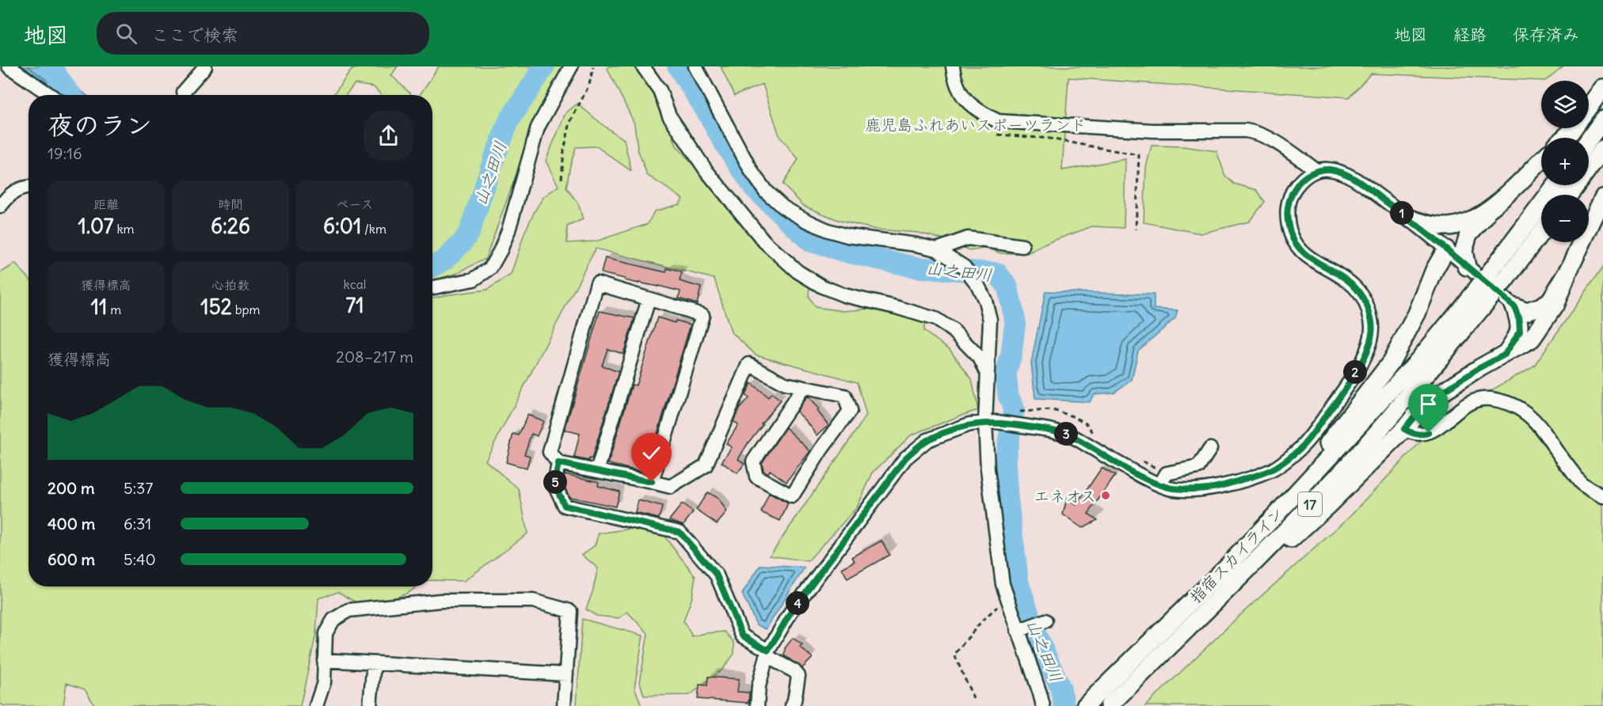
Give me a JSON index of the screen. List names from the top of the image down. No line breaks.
{"streets":{"main road":["17","指宿スカイライン"]},"water":["山之田川"],"parks":["鹿児島ふれあいスポーツランド"],"places":["エネオス"],"page":{"header":"地図","search":"ここで検索","nav":["地図","経路","保存済み"],"map_buttons":["+","−"],"heading":["夜のラン","19:16"],"stats":[["距離","1.07 km"],["時間","6:26"],["ペース","6:01 /km"],["獲得標高","11 m"],["心拍数","152 bpm"],["kcal","71"]],"pins":["1","2","3","5","4"],"chart":["獲得標高","208–217 m"],"list":[{"name":"200 m","note":"5:37"},{"name":"400 m","note":"6:31"},{"name":"600 m","note":"5:40"}]}}
